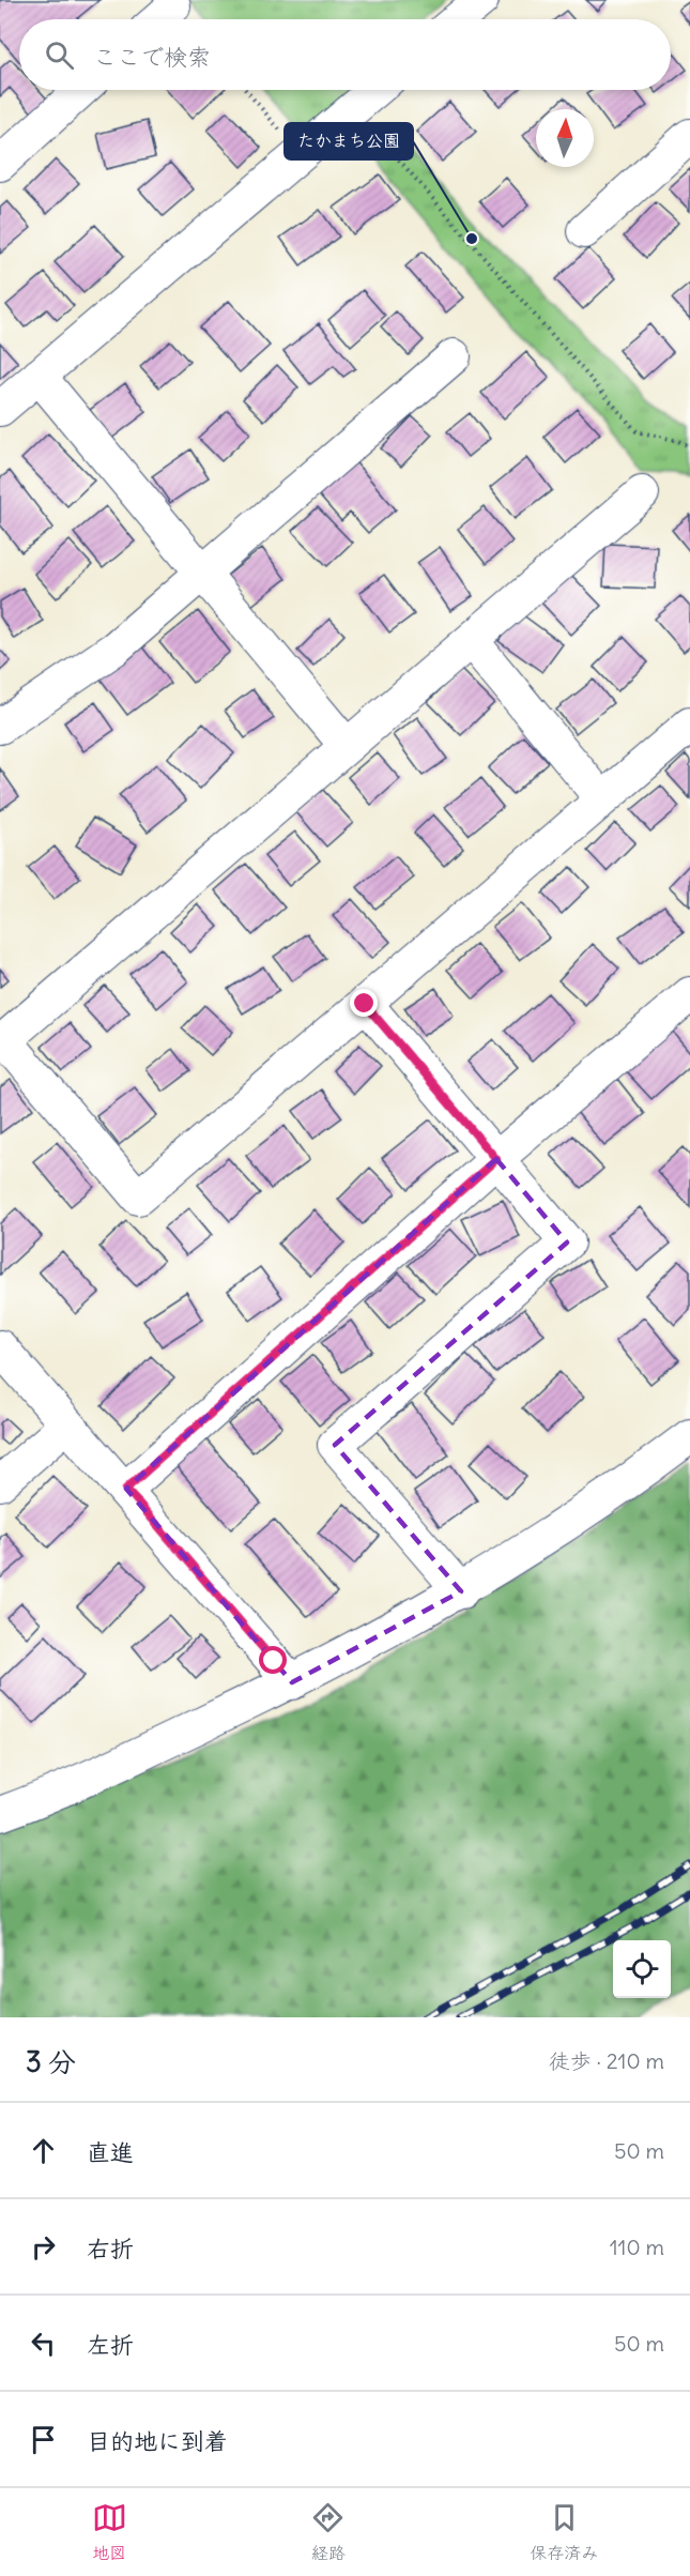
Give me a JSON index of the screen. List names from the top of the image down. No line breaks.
{"places":["たかまち公園"],"north":"top","page":{"search":"ここで検索","heading":["3 分","徒歩 · 210 m"],"list":[["直進","50 m"],["右折","110 m"],["左折","50 m"],"目的地に到着"],"nav":["地図","経路","保存済み"]}}
